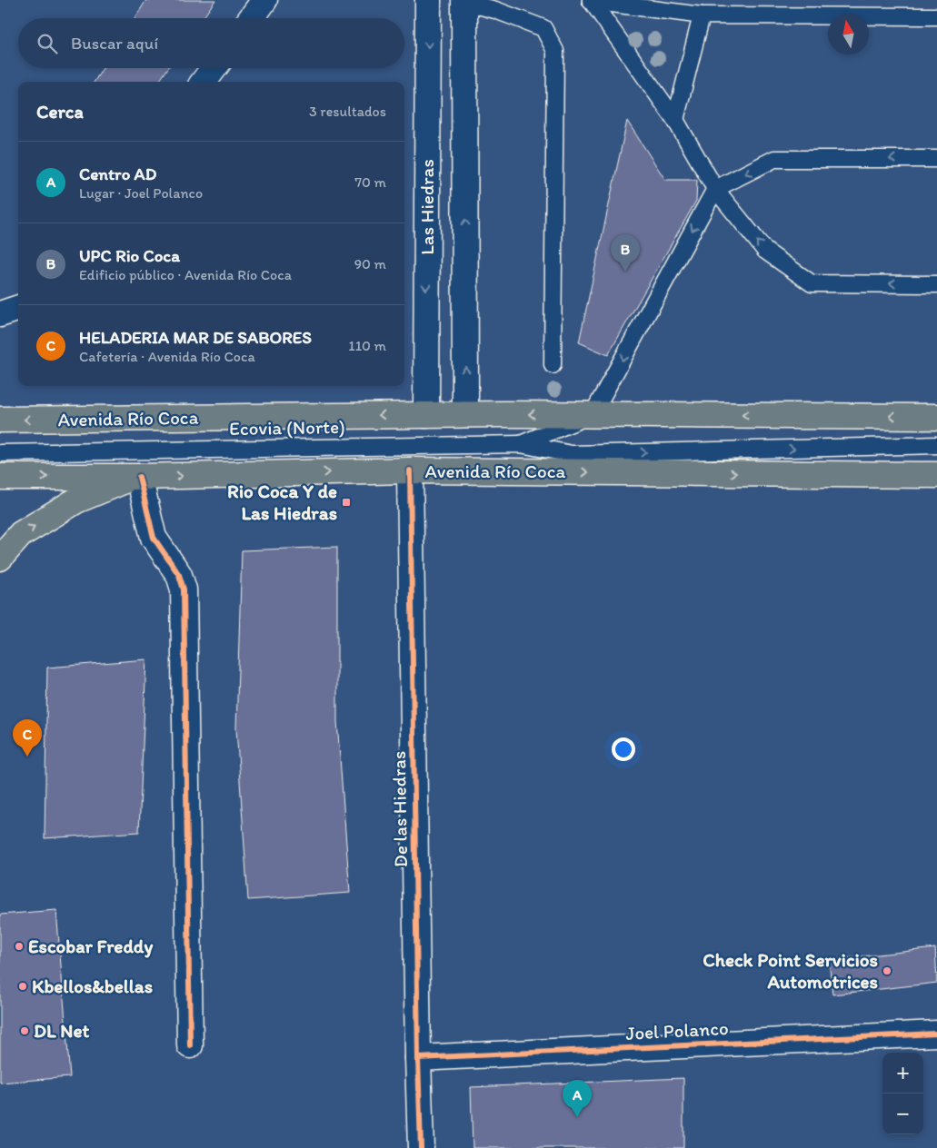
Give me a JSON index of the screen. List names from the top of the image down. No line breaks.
{"streets":{"main road":["Avenida Río Coca"],"street":["Las Hiedras","De las Hiedras","Joel Polanco"],"lane":["Ecovia (Norte)"]},"crossings":[["Las Hiedras","Avenida Río Coca"],["Avenida Río Coca","De las Hiedras"],["De las Hiedras","Joel Polanco"]],"places":{"transit":["Rio Coca Y de Las Hiedras"],"other":["Escobar Freddy","Check Point Servicios Automotrices","Kbellos&bellas","DL Net"]},"north":"top","page":{"search":"Buscar aquí","heading":["Cerca","3 resultados"],"list":[{"mark":"A","name":"Centro AD","note":"Lugar · Joel Polanco","value":"70 m"},{"mark":"B","name":"UPC Rio Coca","note":"Edificio público · Avenida Río Coca","value":"90 m"},{"mark":"C","name":"HELADERIA MAR DE SABORES","note":"Cafetería · Avenida Río Coca","value":"110 m"}],"pins":["B","C","A"],"map_buttons":["+","−"]}}
